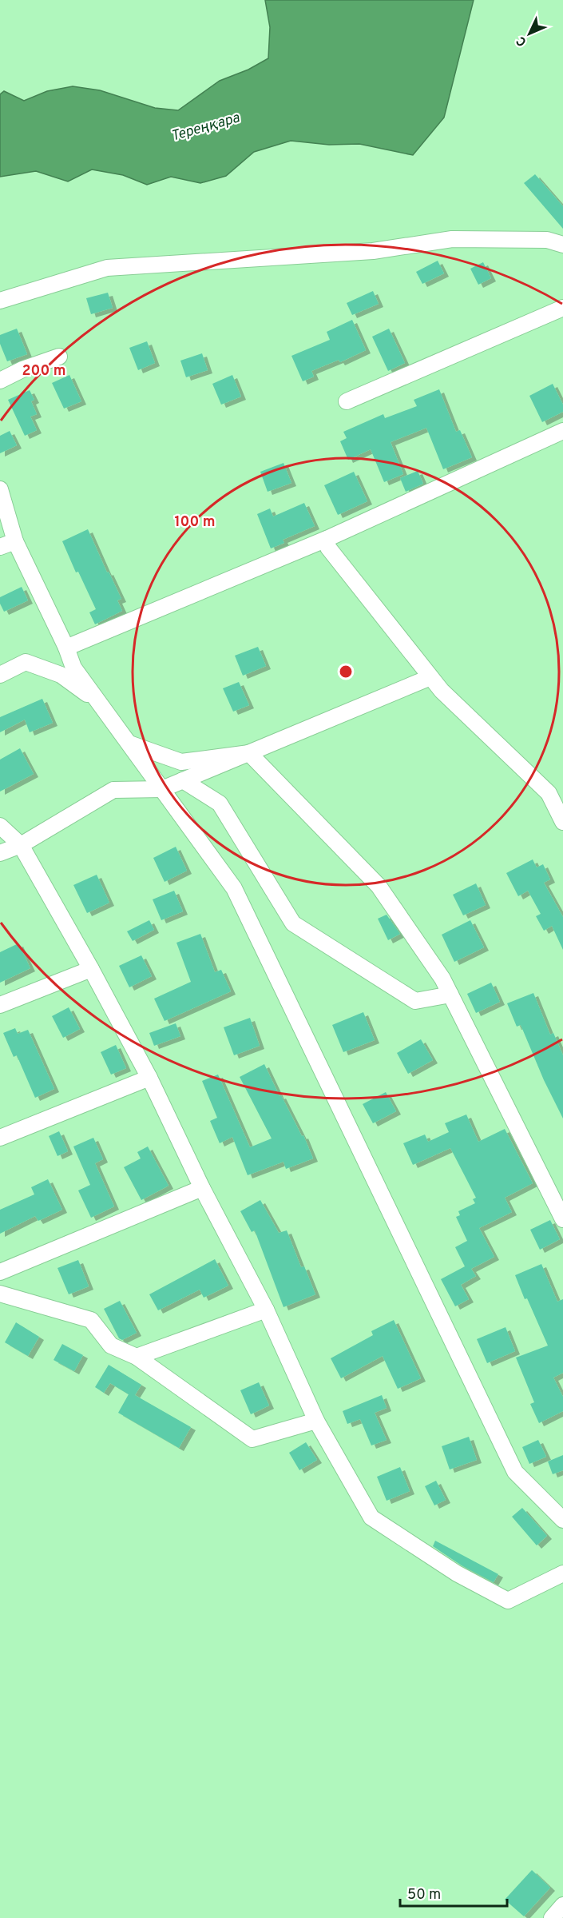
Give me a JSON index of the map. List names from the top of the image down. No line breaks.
{"water":["Тереңқара"],"scale_bar":"50 m","north":"bottom left","rings":["200 m","100 m"]}
